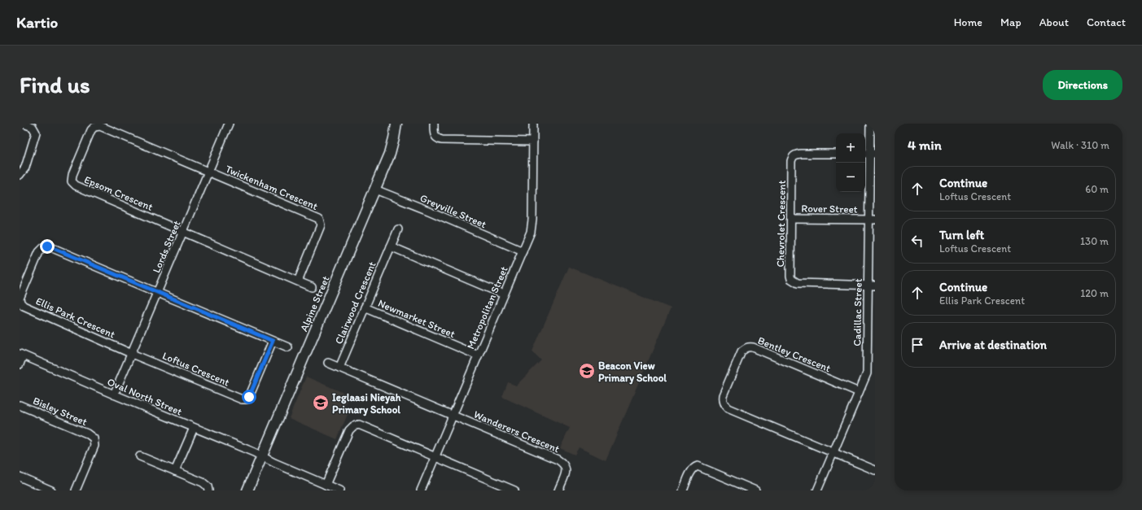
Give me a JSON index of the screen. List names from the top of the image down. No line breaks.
{"streets":{"street":["Twickenham Crescent","Epsom Crescent","Rover Street","Greyville Street","Chevrolet Crescent","Lords Street","Clairwood Crescent","Alpine Street","Metropolitan Street","Cadillac Street","Ellis Park Crescent","Newmarket Street","Bentley Crescent","Loftus Crescent","Oval North Street","Bisley Street","Wanderers Crescent"]},"crossings":[["Twickenham Crescent","Epsom Crescent"],["Twickenham Crescent","Lords Street"],["Epsom Crescent","Lords Street"],["Rover Street","Chevrolet Crescent"],["Rover Street","Cadillac Street"],["Greyville Street","Alpine Street"],["Greyville Street","Metropolitan Street"],["Chevrolet Crescent","Cadillac Street"],["Lords Street","Ellis Park Crescent"],["Lords Street","Loftus Crescent"],["Lords Street","Oval North Street"],["Clairwood Crescent","Newmarket Street"],["Alpine Street","Oval North Street"],["Metropolitan Street","Newmarket Street"],["Metropolitan Street","Wanderers Crescent"],["Cadillac Street","Bentley Crescent"],["Ellis Park Crescent","Loftus Crescent"]],"places":{"school or university":["Beacon View Primary School","Ieglaasi Nieyah Primary School"]},"page":{"header":"Kartio","nav":["Home","Map","About","Contact"],"buttons":"Directions","title":"Find us","heading":["4 min","Walk · 310 m"],"map_buttons":["+","−"],"list":[["Continue","Loftus Crescent","60 m"],["Turn left","Loftus Crescent","130 m"],["Continue","Ellis Park Crescent","120 m"],"Arrive at destination"]}}
